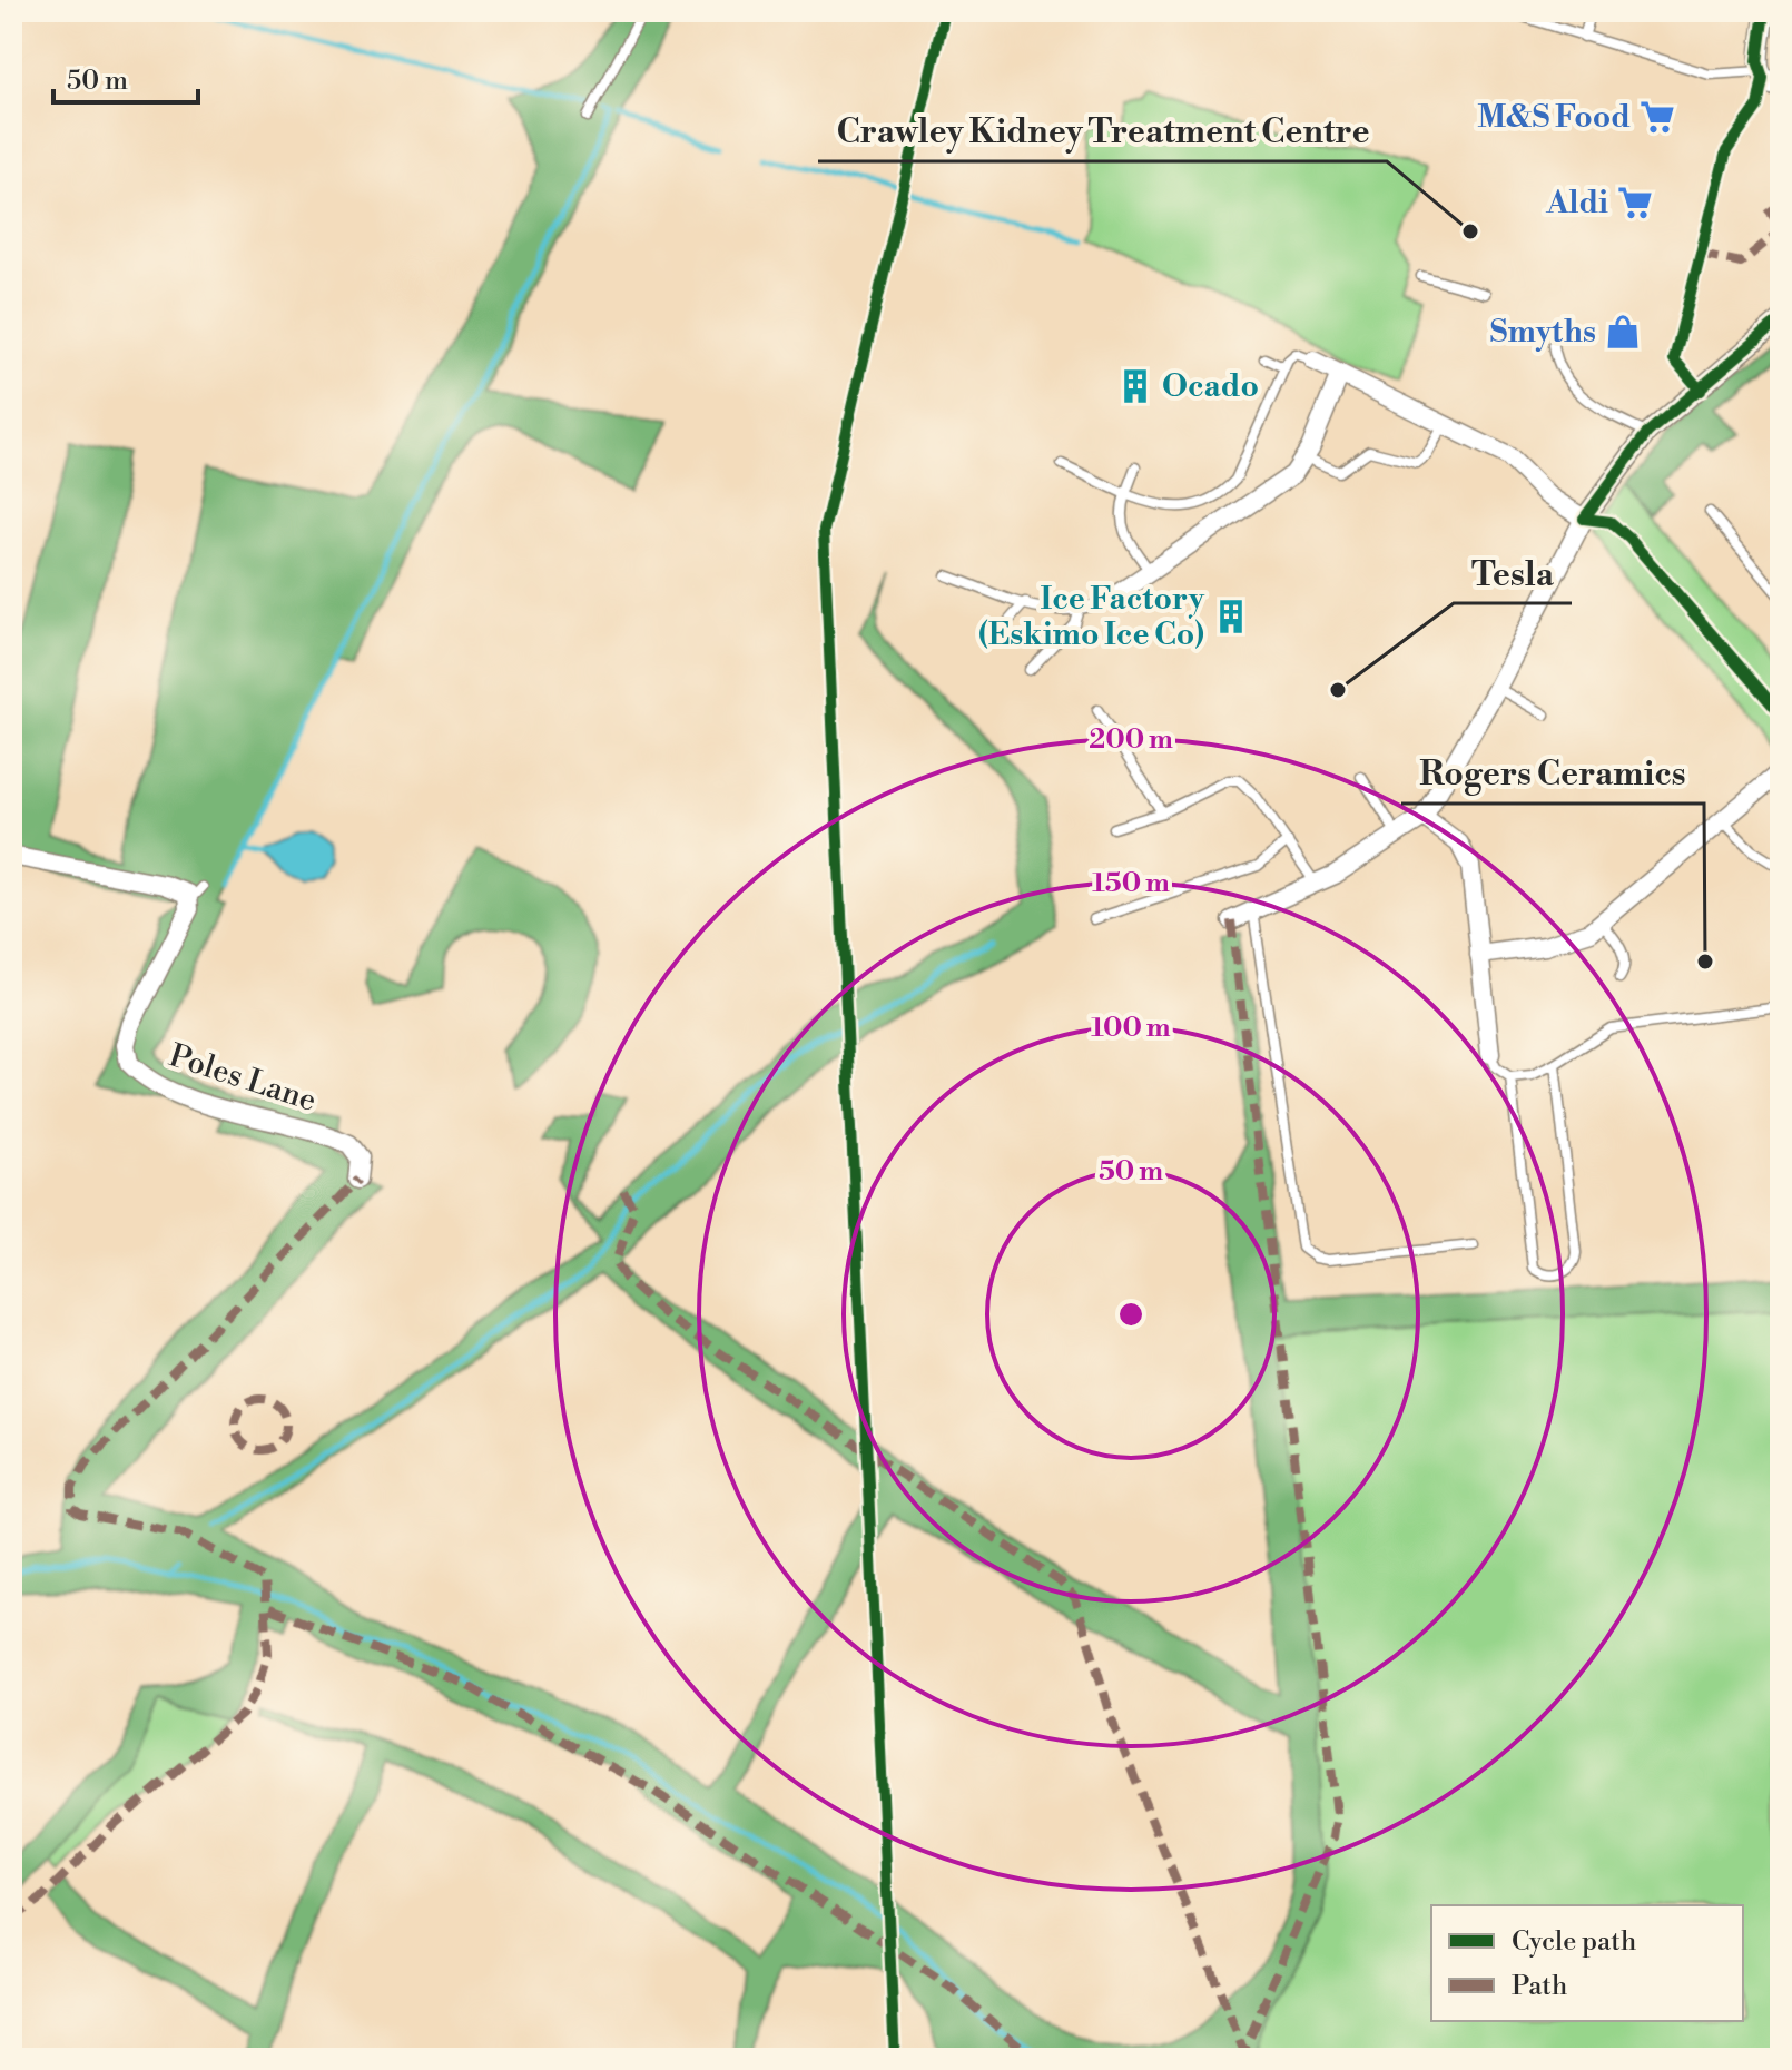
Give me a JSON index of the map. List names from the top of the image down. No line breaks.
{"streets":{"street":["Poles Lane"]},"places":{"supermarket":["M&S Food","Aldi"],"other":["Crawley Kidney Treatment Centre","Tesla","Rogers Ceramics"],"shop":["Smyths"],"building":["Ocado","Ice Factory (Eskimo Ice Co)"]},"legend":["Cycle path","Path"],"scale_bar":"50 m","rings":["200 m","150 m","100 m","50 m"]}
